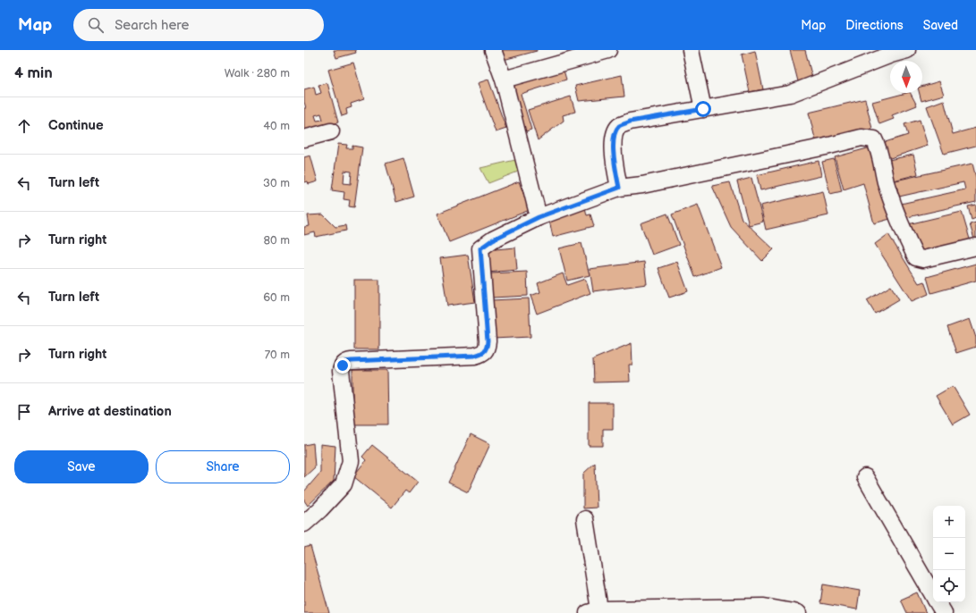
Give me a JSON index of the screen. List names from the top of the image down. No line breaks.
{"north":"bottom","page":{"header":"Map","search":"Search here","nav":["Map","Directions","Saved"],"heading":["4 min","Walk · 280 m"],"list":[["Continue","40 m"],["Turn left","30 m"],["Turn right","80 m"],["Turn left","60 m"],["Turn right","70 m"],"Arrive at destination"],"buttons":["Save","Share"],"map_buttons":["+","−"]}}
